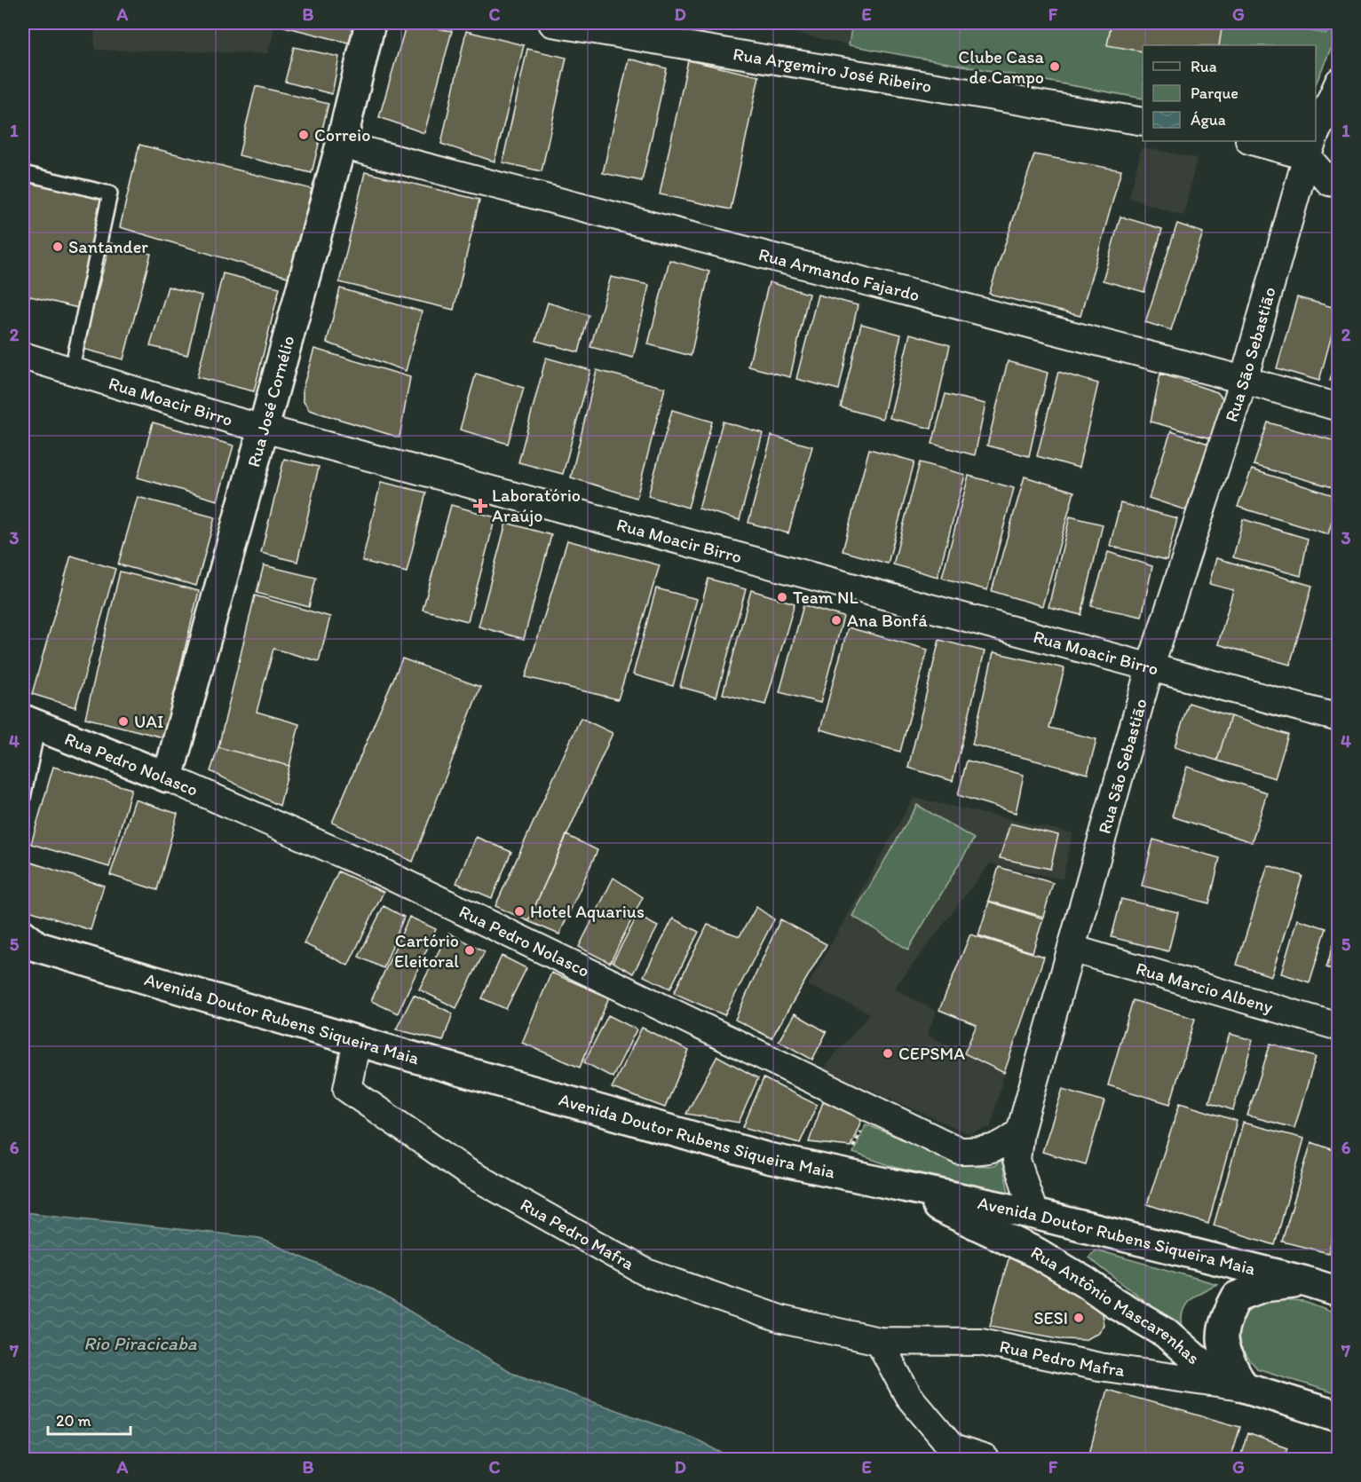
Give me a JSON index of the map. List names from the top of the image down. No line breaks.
{"streets":{"main road":["Rua José Cornélio","Rua Pedro Nolasco","Avenida Doutor Rubens Siqueira Maia","Rua Antônio Mascarenhas"],"street":["Rua Argemiro José Ribeiro","Rua Armando Fajardo","Rua São Sebastião","Rua Moacir Birro","Rua Marcio Albeny","Rua Pedro Mafra"]},"crossings":[["Rua Armando Fajardo","Rua São Sebastião"],["Rua Armando Fajardo","Rua José Cornélio"],["Rua São Sebastião","Rua Moacir Birro"],["Rua São Sebastião","Rua Pedro Nolasco"],["Rua São Sebastião","Rua Marcio Albeny"],["Rua São Sebastião","Avenida Doutor Rubens Siqueira Maia"],["Rua Moacir Birro","Rua José Cornélio"],["Rua José Cornélio","Rua Pedro Nolasco"],["Avenida Doutor Rubens Siqueira Maia","Rua Pedro Mafra"],["Avenida Doutor Rubens Siqueira Maia","Rua Antônio Mascarenhas"],["Rua Pedro Mafra","Rua Antônio Mascarenhas"]],"water":["Rio Piracicaba"],"places":{"other":["Clube Casa de Campo","Correio","Santander","Team NL","Ana Bonfá","UAI","Hotel Aquarius","Cartório Eleitoral","CEPSMA","SESI"],"health":["Laboratório Araújo"]},"legend":["Rua","Parque","Água"],"scale_bar":"20 m","grid":{"columns":["A","B","C","D","E","F","G"],"rows":["1","2","3","4","5","6","7"]}}
